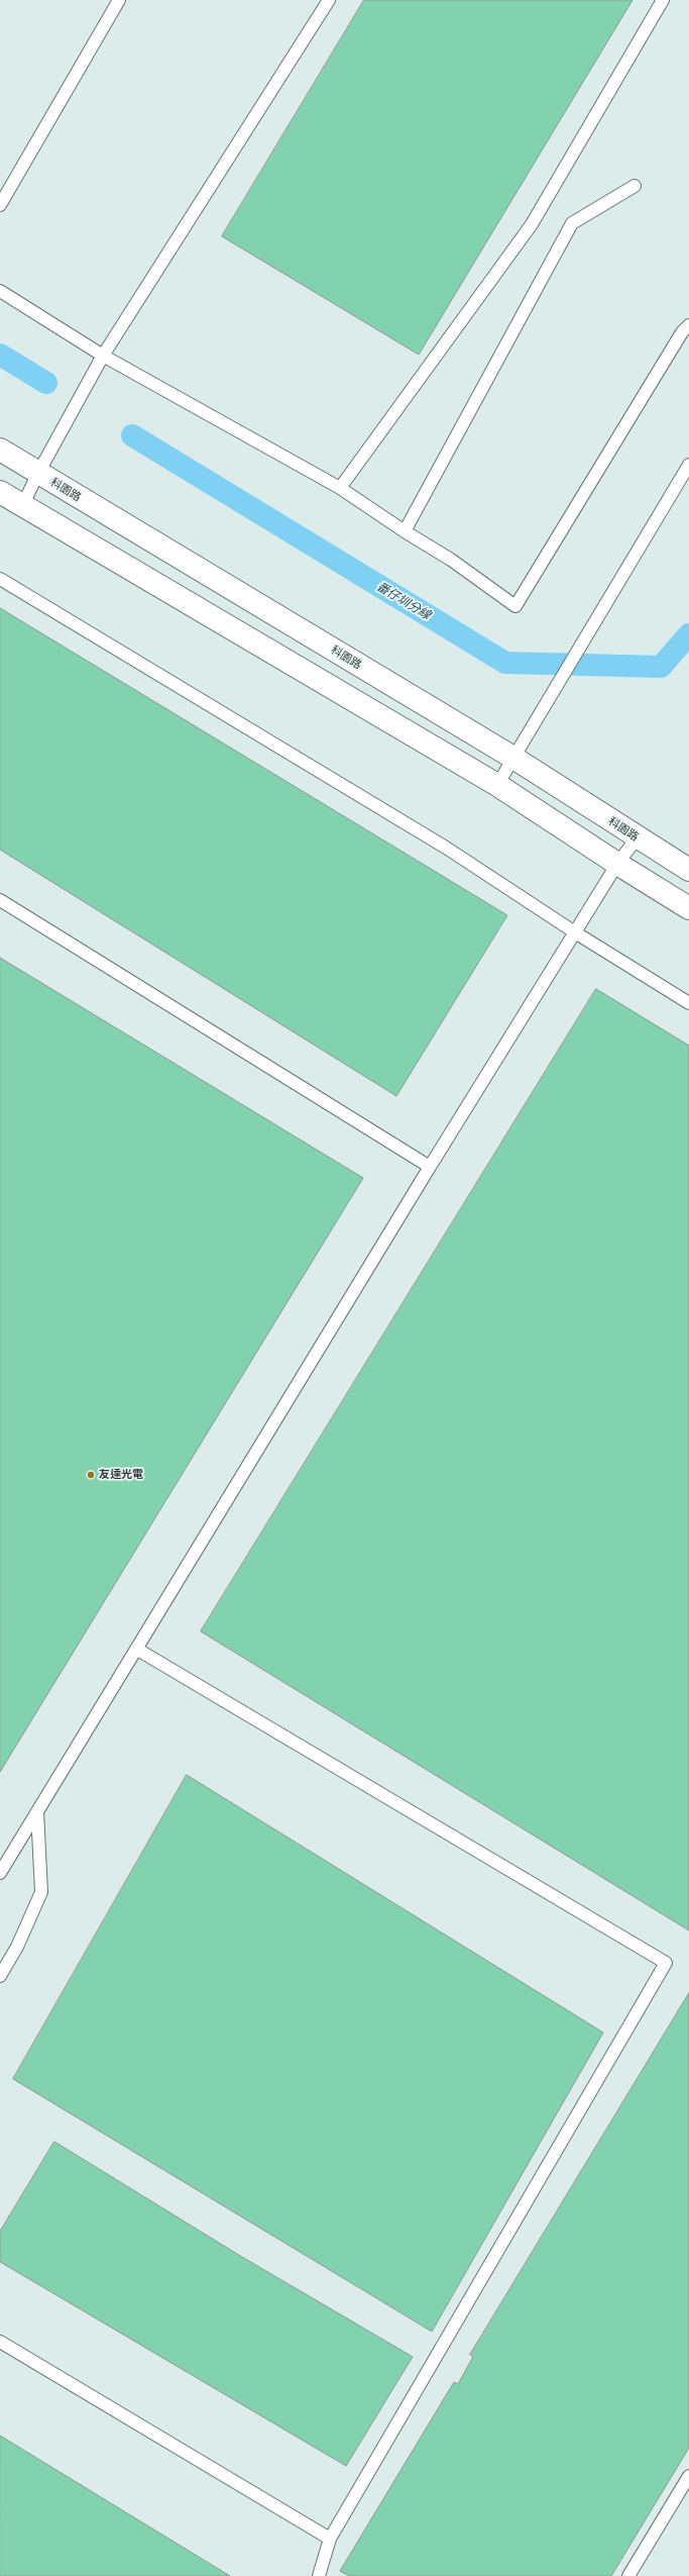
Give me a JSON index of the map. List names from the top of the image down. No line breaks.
{"streets":{"street":["科園路"]},"water":["番仔圳分線"],"places":["友達光電"]}
